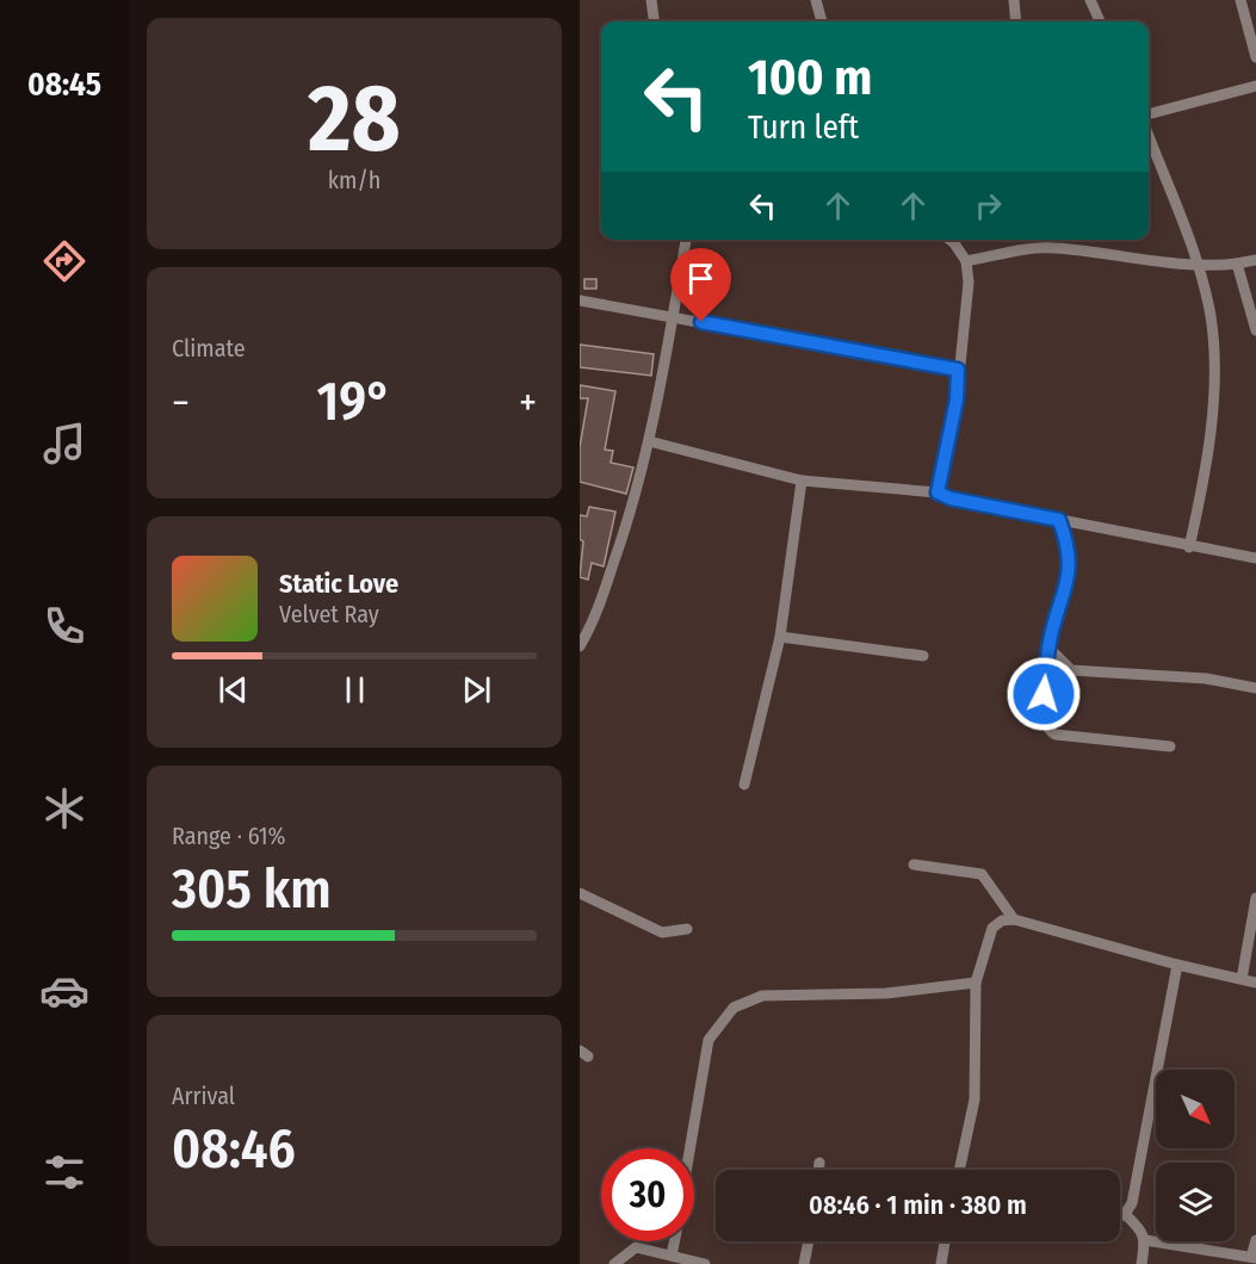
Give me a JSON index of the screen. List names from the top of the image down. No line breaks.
{"north":"bottom right","page":{"tabs":"08:45","tile":[["28","km/h"],"Climate",["Range · 61%","305 km"],["Arrival","08:46"]],"turn":["100 m","Turn left"],"heat":["−","19°","+"],"song":["Static Love","Velvet Ray"],"limit":"30","trip":"08:46 · 1 min · 380 m"}}
